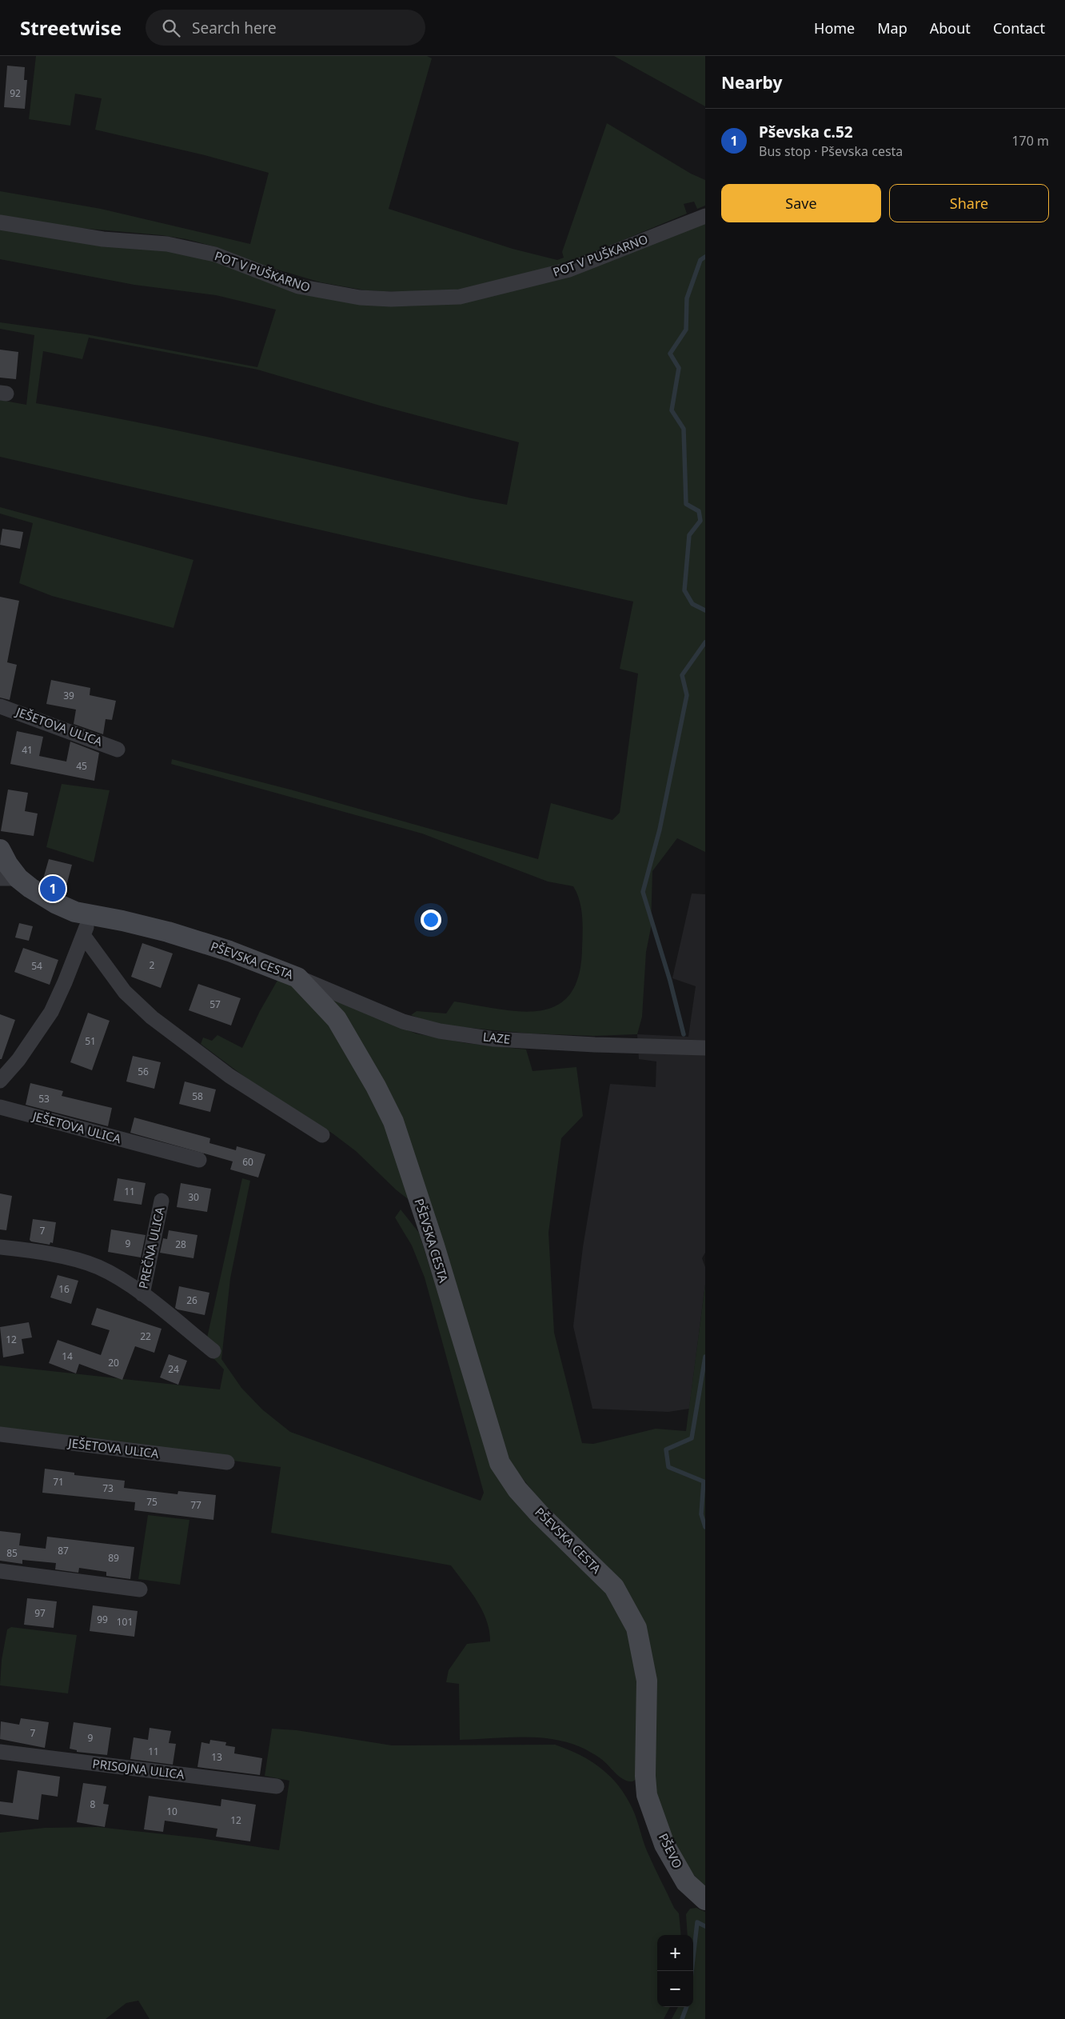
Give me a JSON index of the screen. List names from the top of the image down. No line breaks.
{"streets":{"street":["POT V PUŠKARNO","JEŠETOVA ULICA","PŠEVSKA CESTA","LAZE","PREČNA ULICA","PRISOJNA ULICA","PŠEVO"]},"crossings":[["PŠEVSKA CESTA","LAZE"],["PŠEVSKA CESTA","PŠEVO"]],"house_numbers":["92","39","41","45","2","54","57","51","56","58","53","60","11","30","7","9","28","16","26","22","12","14","20","24","71","73","75","77","87","85","89","97","99","101","7","9","11","13","8","10","12"],"page":{"header":"Streetwise","search":"Search here","nav":["Home","Map","About","Contact"],"heading":"Nearby","list":[{"mark":"1","name":"Pševska c.52","note":"Bus stop · Pševska cesta","value":"170 m"}],"buttons":["Save","Share"],"pins":"1","map_buttons":["+","−"]}}
